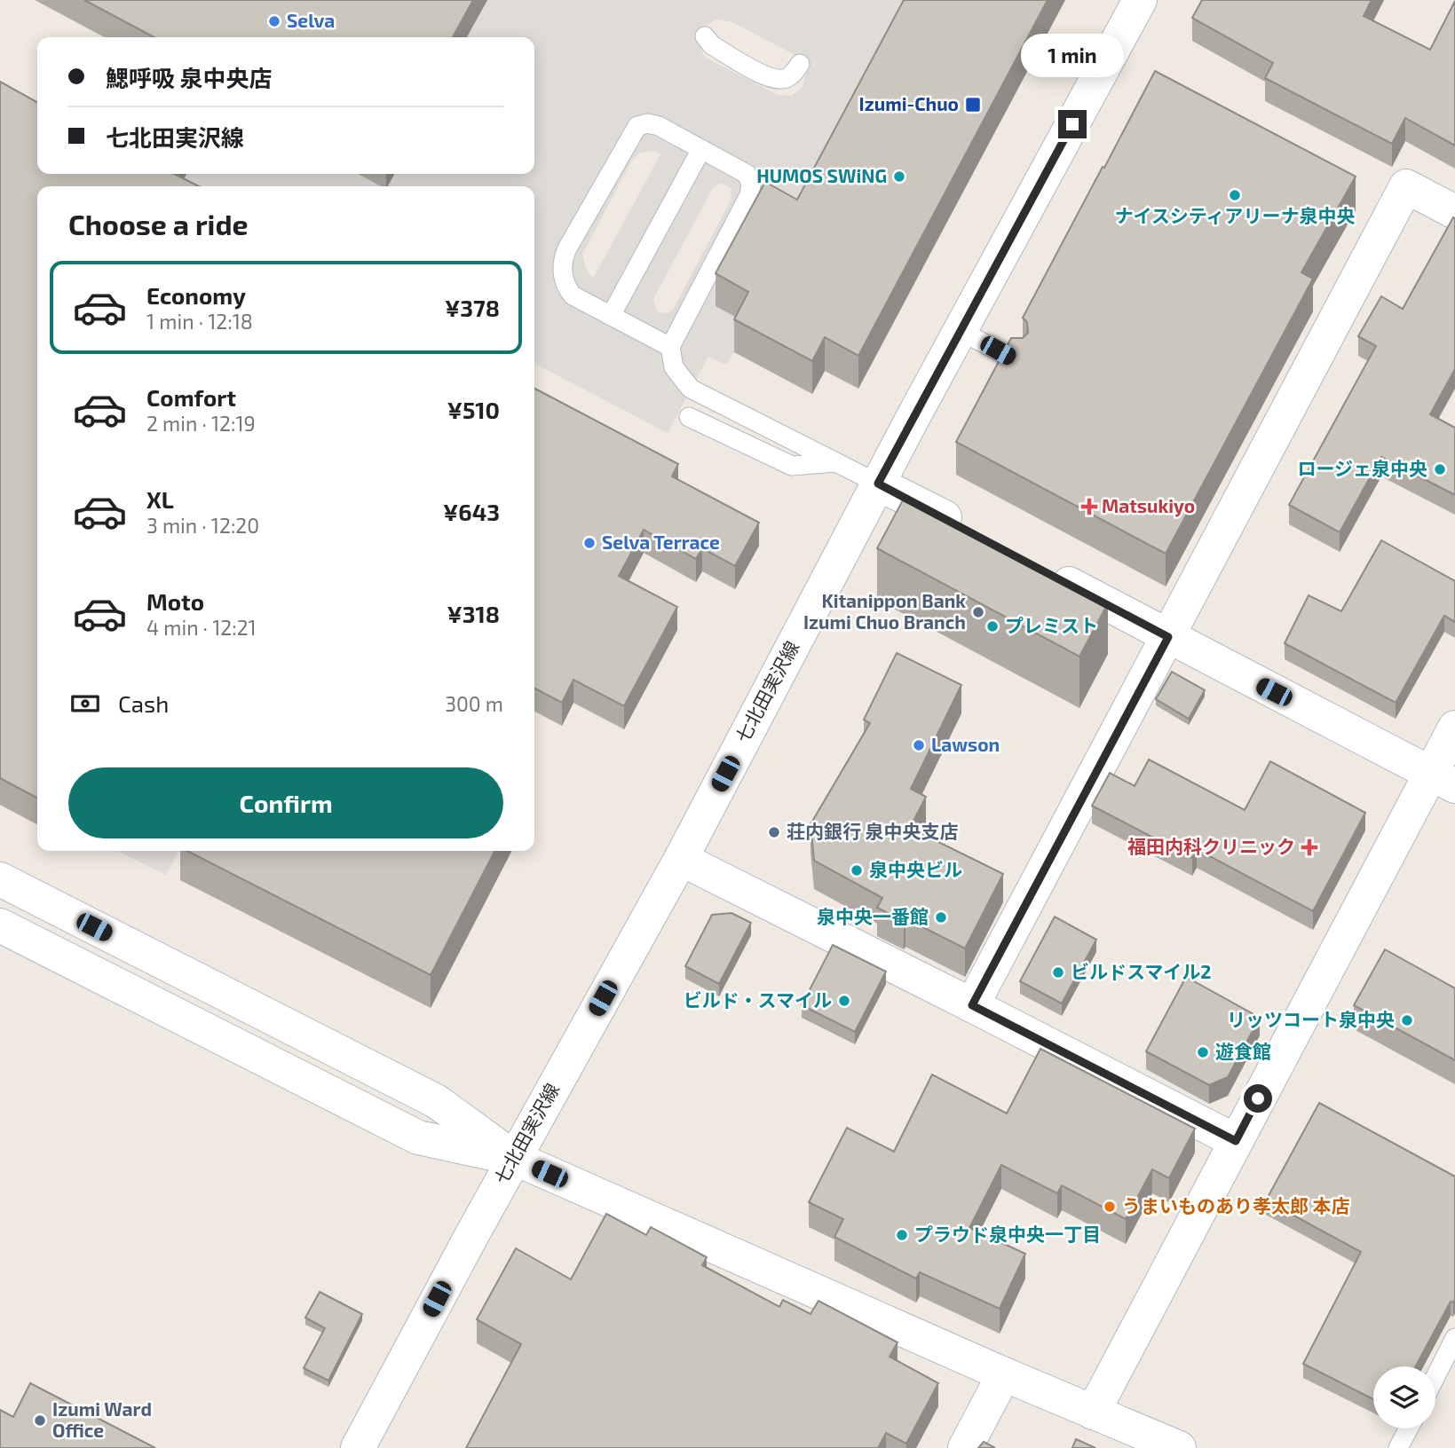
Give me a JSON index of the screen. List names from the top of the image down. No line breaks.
{"streets":{"street":["七北田実沢線"]},"places":{"other":["Selva","HUMOS SWiNG","ナイスシティアリーナ泉中央","ロージェ泉中央","Selva Terrace","Kitanippon Bank Izumi Chuo Branch","プレミスト","Lawson","荘内銀行 泉中央支店","泉中央ビル","泉中央一番館","ビルドスマイル2","ビルド・スマイル","リッツコート泉中央","遊食館","うまいものあり孝太郎 本店","プラウド泉中央一丁目","Izumi Ward Office"],"transit":["Izumi-Chuo"],"health":["Matsukiyo","福田内科クリニック"]},"page":{"bubble":"1 min","banner":["鰓呼吸 泉中央店","七北田実沢線"],"heading":"Choose a ride","list":[{"name":"Economy","note":"1 min · 12:18","value":"¥378"},{"name":"Comfort","note":"2 min · 12:19","value":"¥510"},{"name":"XL","note":"3 min · 12:20","value":"¥643"},{"name":"Moto","note":"4 min · 12:21","value":"¥318"}],"pay":["Cash","300 m"],"buttons":"Confirm"}}
